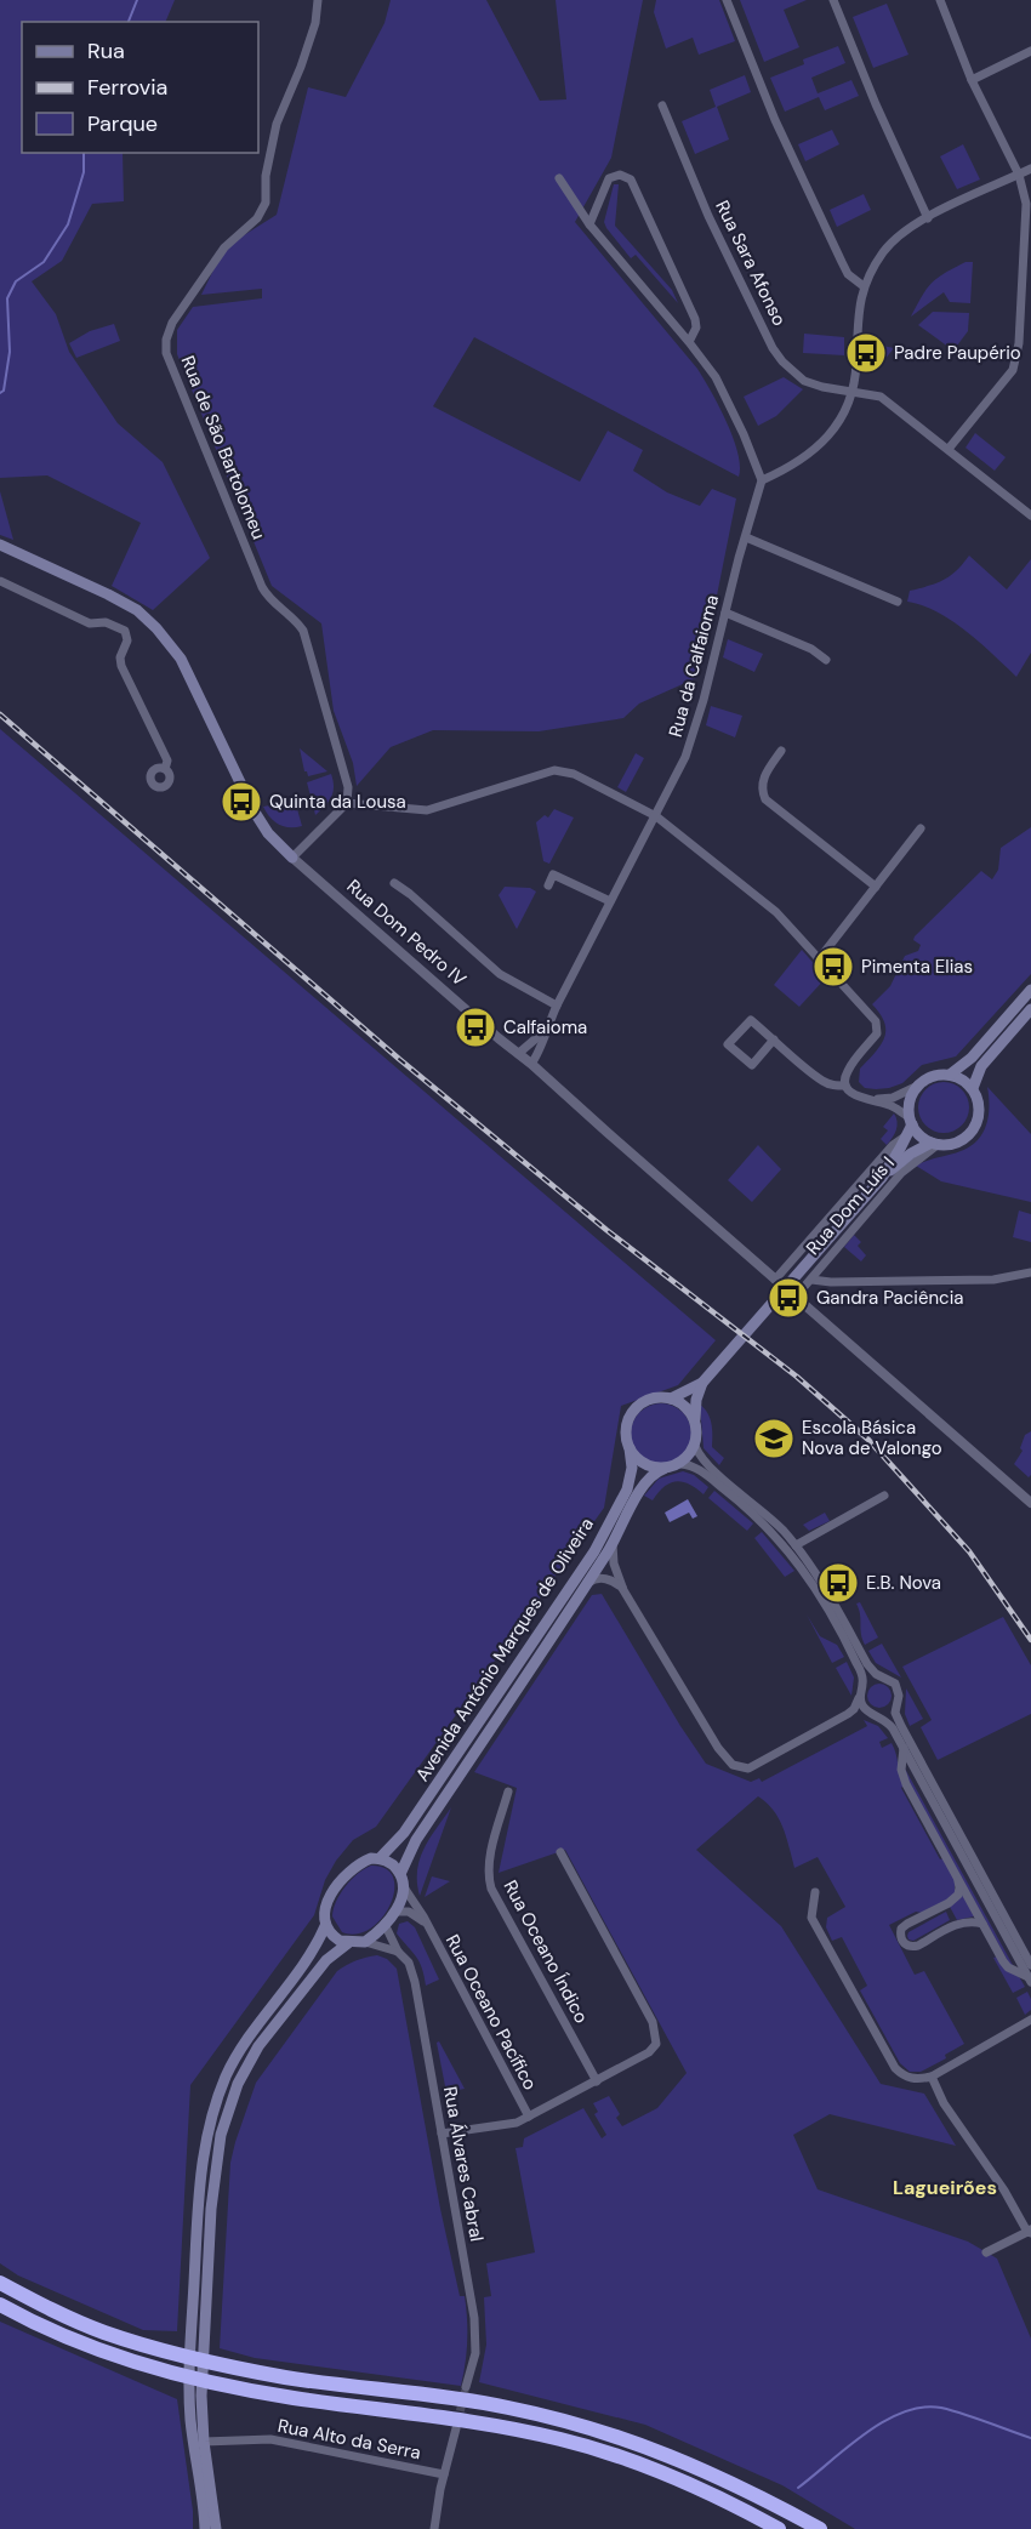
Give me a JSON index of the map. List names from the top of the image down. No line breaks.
{"streets":{"main road":["Rua Dom Pedro IV","Rua Dom Luís I","Avenida António Marques de Oliveira"],"street":["Rua Sara Afonso","Rua de São Bartolomeu","Rua da Calfaioma","Rua Oceano Índico","Rua Oceano Pacífico","Rua Álvares Cabral","Rua Alto da Serra"]},"crossings":[["Rua da Calfaioma","Rua Dom Pedro IV"],["Rua Dom Pedro IV","Rua Dom Luís I"],["Avenida António Marques de Oliveira","Rua Oceano Pacífico"],["Avenida António Marques de Oliveira","Rua Álvares Cabral"],["Avenida António Marques de Oliveira","Rua Alto da Serra"],["Rua Oceano Pacífico","Rua Álvares Cabral"]],"districts":["Lagueirões"],"places":{"bus stop":["Padre Paupério","Quinta da Lousa","Pimenta Elias","Calfaioma","Gandra Paciência","E.B. Nova"],"school or university":["Escola Básica Nova de Valongo"]},"legend":["Rua","Ferrovia","Parque"]}
